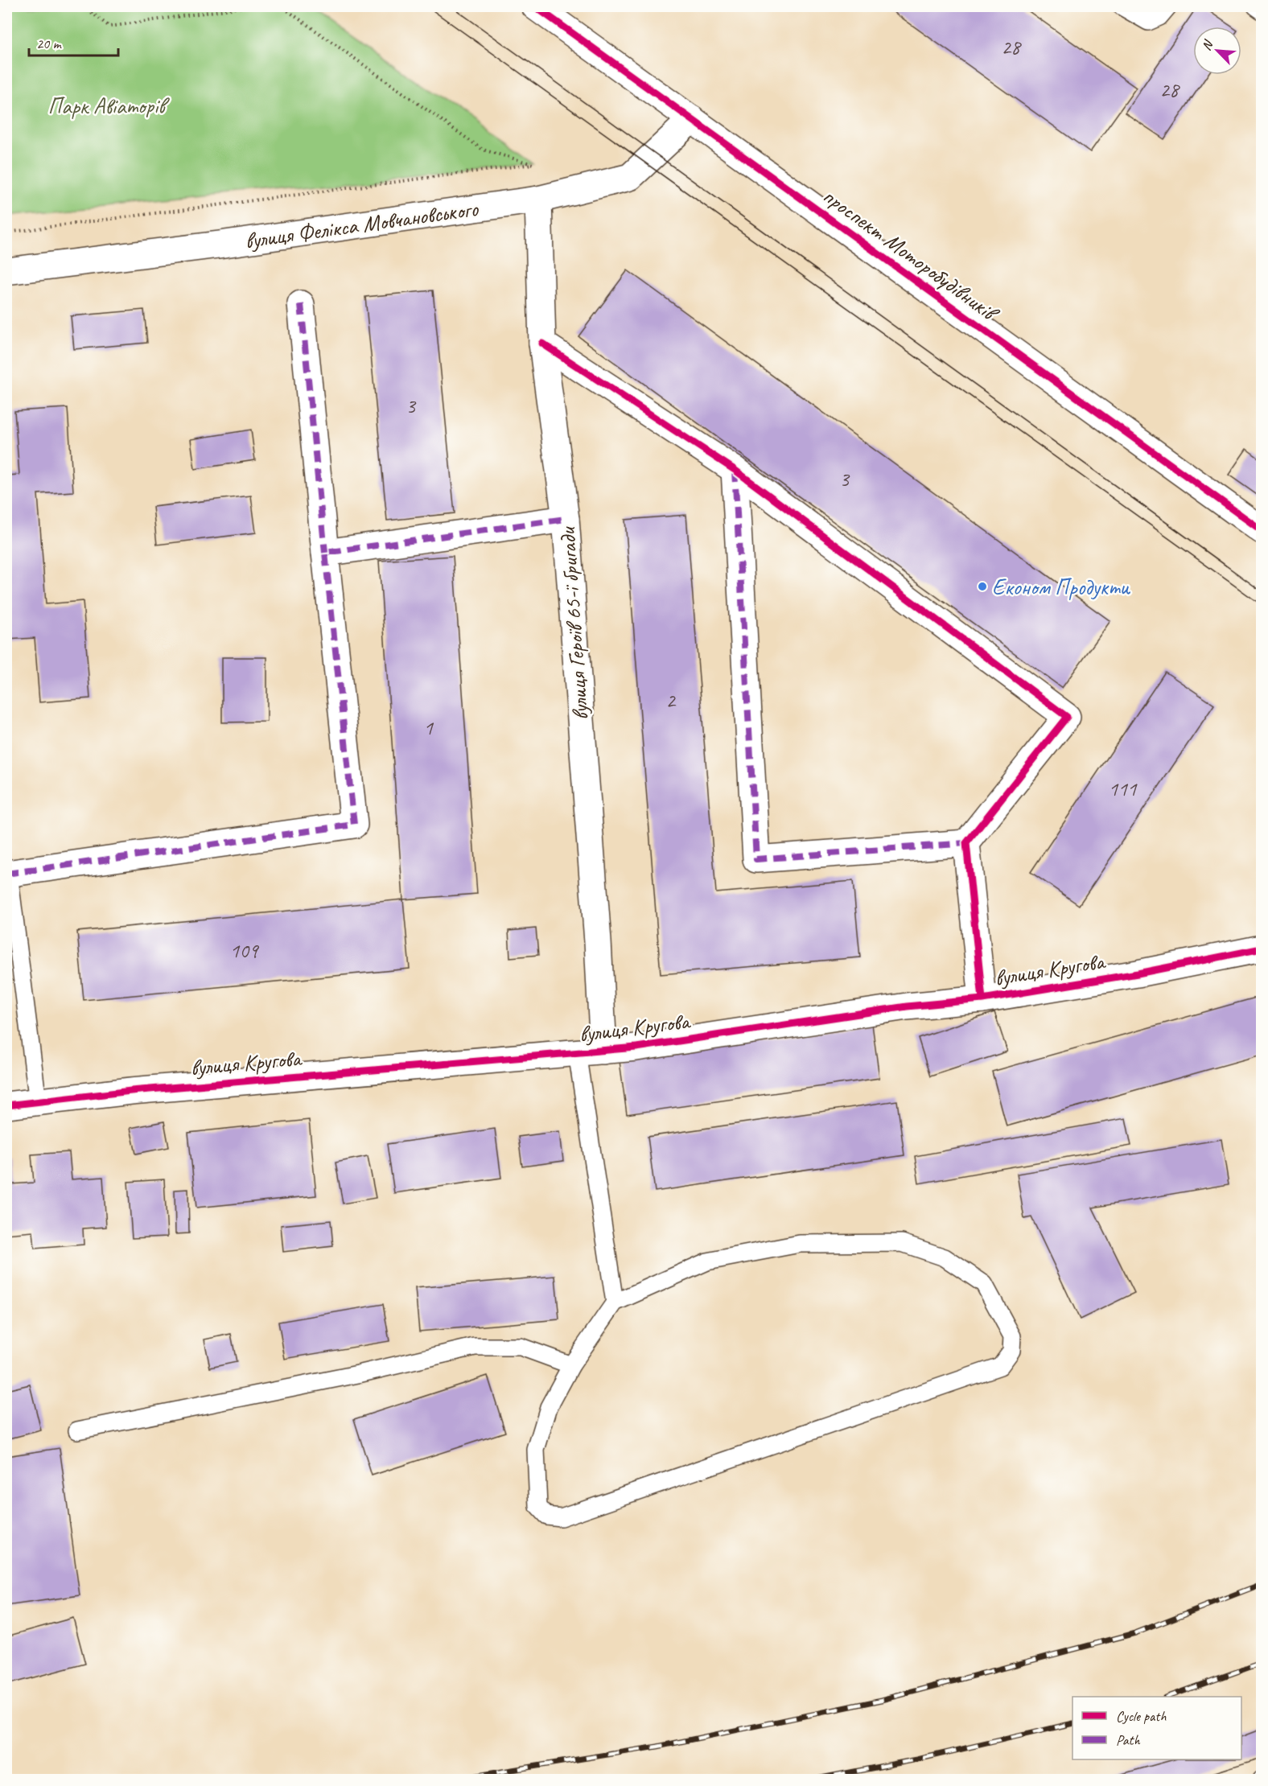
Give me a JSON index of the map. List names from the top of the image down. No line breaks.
{"streets":{"street":["вулиця Фелікса Мовчановського","проспект Моторобудівників","вулиця Героїв 65-ї бригади","вулиця Кругова"]},"crossings":[["вулиця Фелікса Мовчановського","проспект Моторобудівників"],["вулиця Фелікса Мовчановського","вулиця Героїв 65-ї бригади"],["вулиця Героїв 65-ї бригади","вулиця Кругова"]],"parks":["Парк Авіаторів"],"places":["Економ Продукти"],"house_numbers":["28","28","3","3","2","1","111","109"],"legend":["Cycle path","Path"],"scale_bar":"20 m","north":"top left"}
